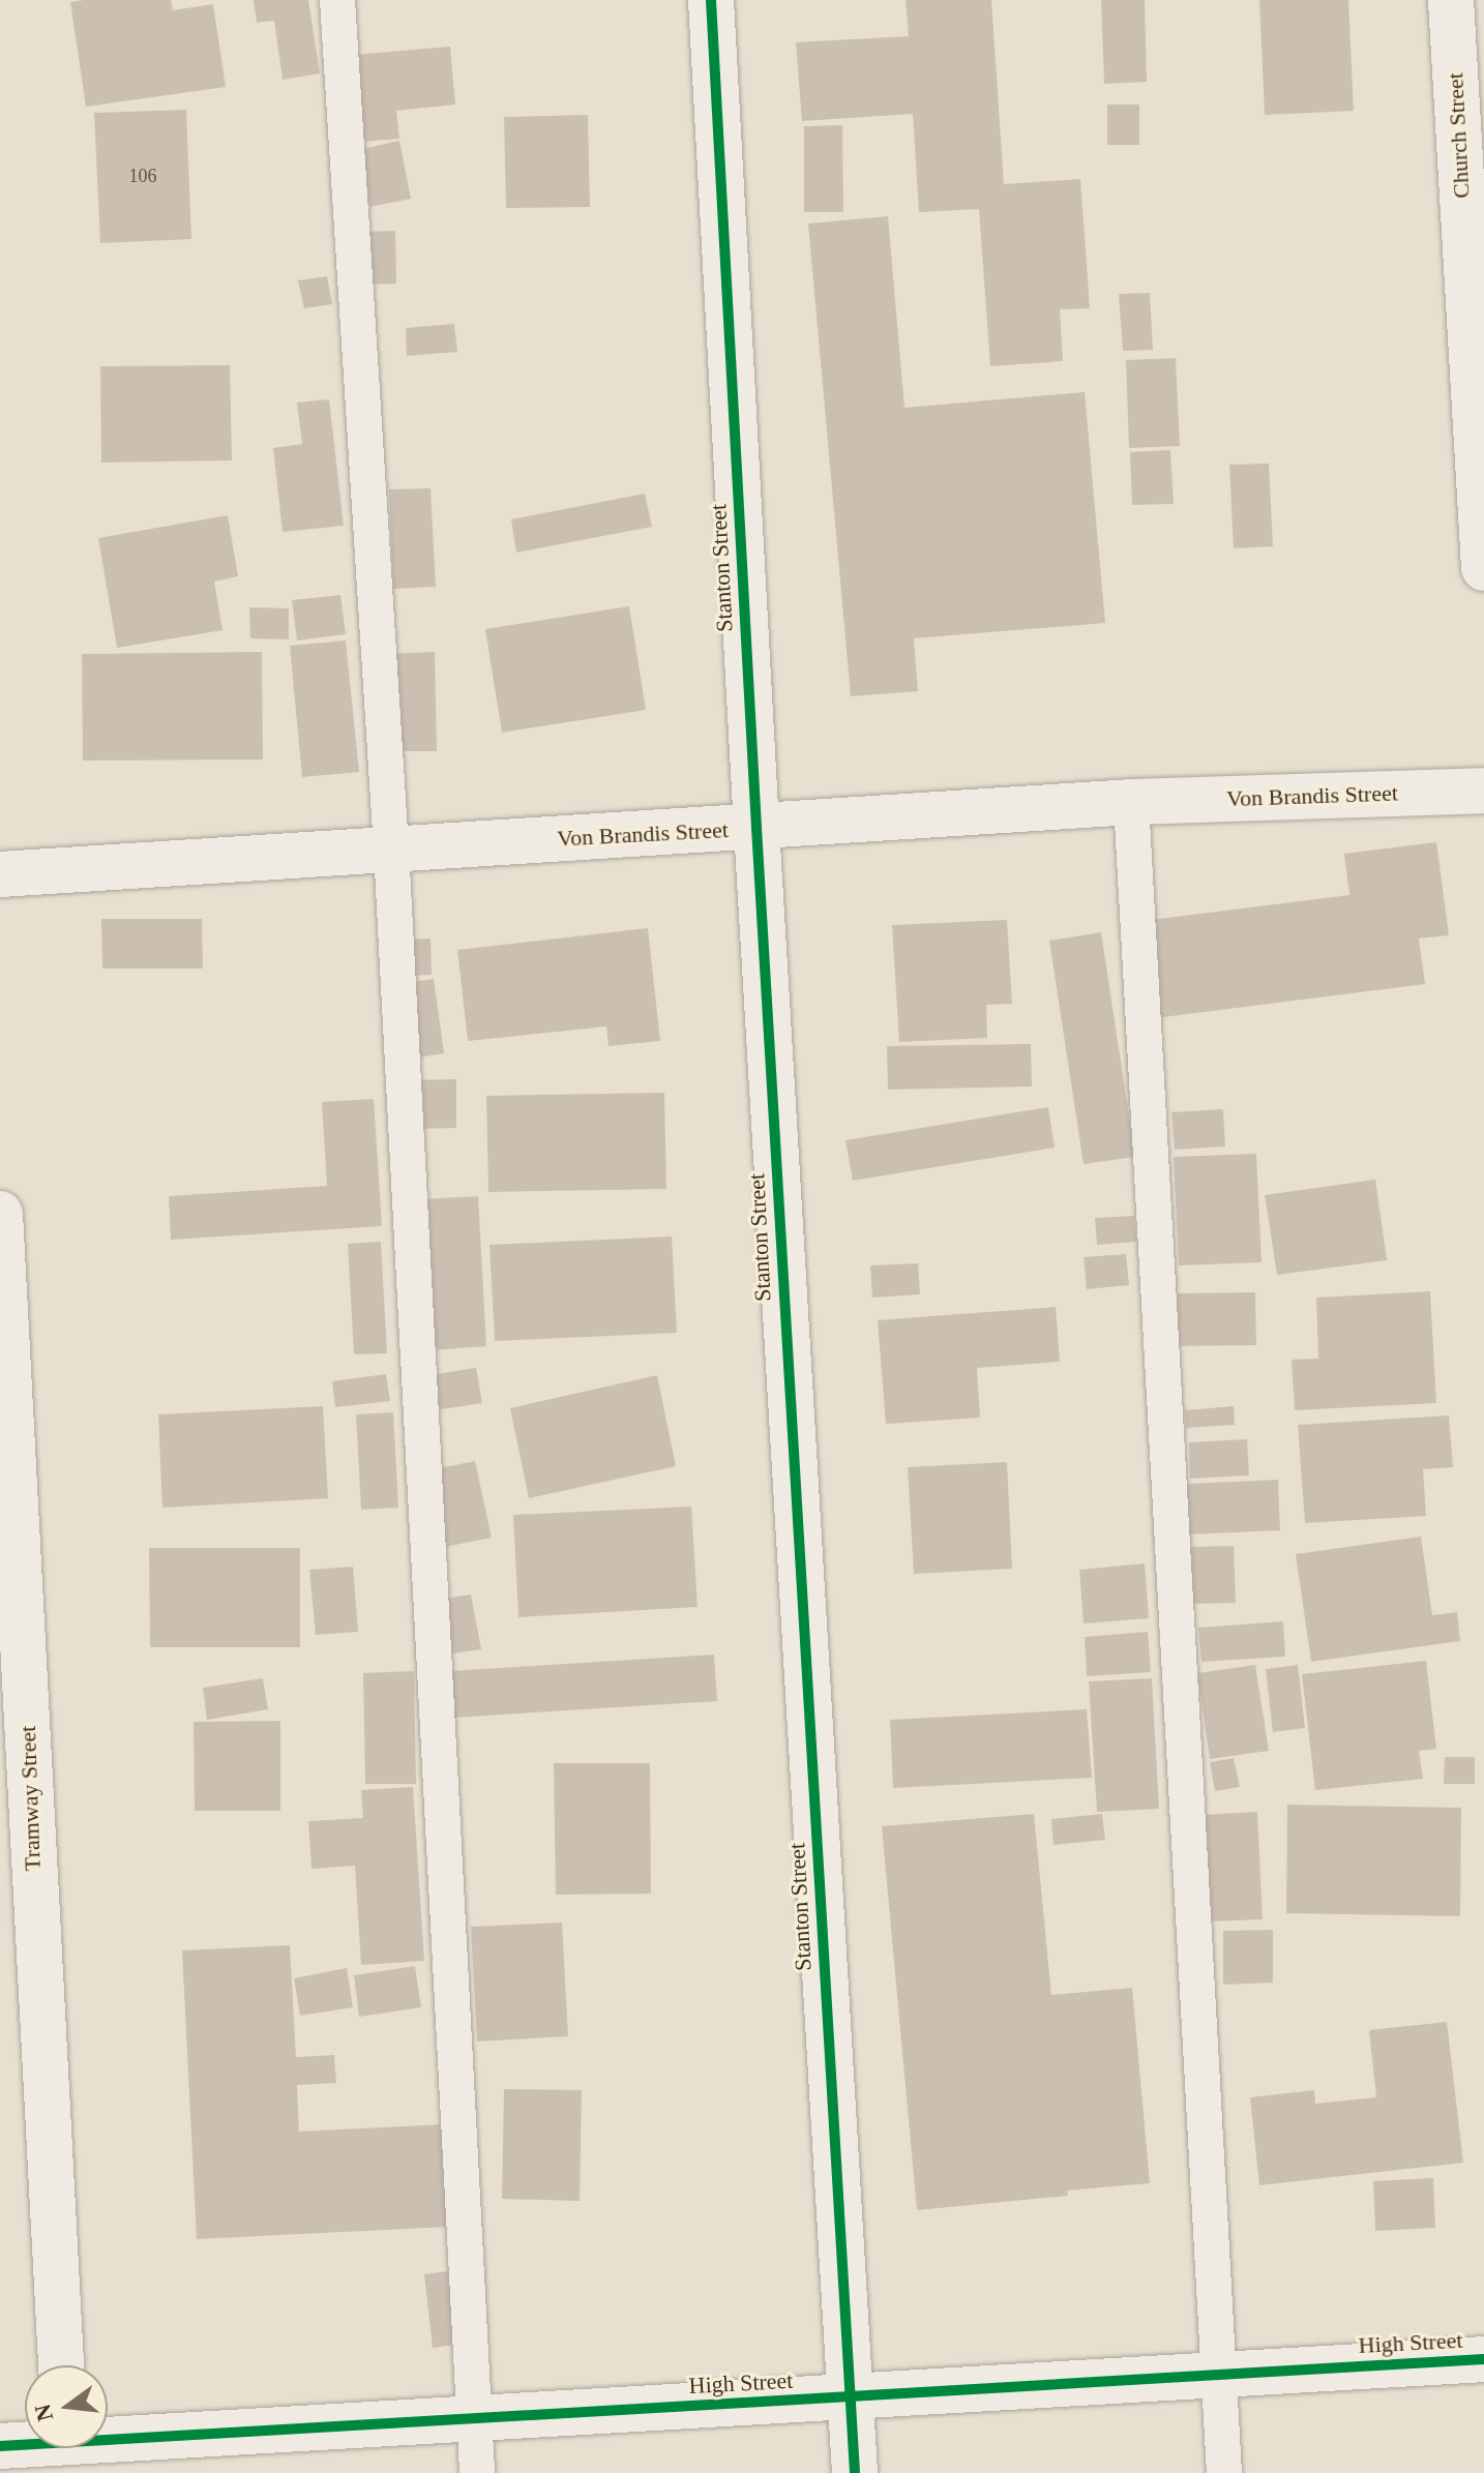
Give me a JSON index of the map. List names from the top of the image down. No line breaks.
{"streets":{"street":["Church Street","Stanton Street","Von Brandis Street","Tramway Street","High Street"]},"crossings":[["Stanton Street","Von Brandis Street"],["Stanton Street","High Street"]],"house_numbers":["106"],"north":"left"}
